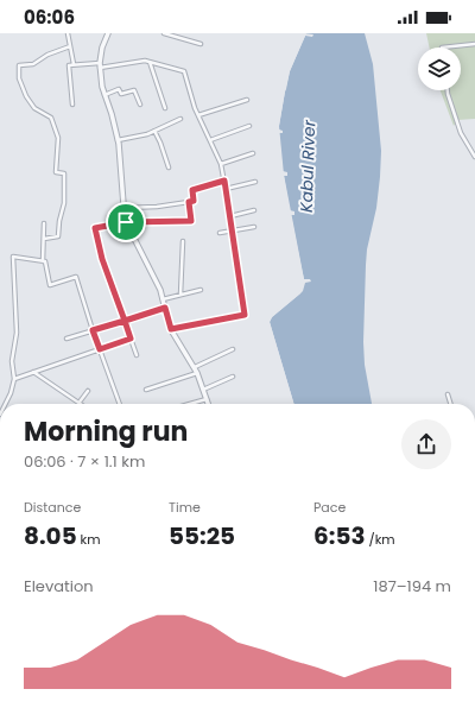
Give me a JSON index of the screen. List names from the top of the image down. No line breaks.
{"water":["Kabul River"],"page":{"status":"06:06","heading":["Morning run","06:06 · 7 × 1.1 km"],"stats":[["Distance","8.05 km"],["Time","55:25"],["Pace","6:53 /km"]],"chart":["Elevation","187–194 m"]}}
